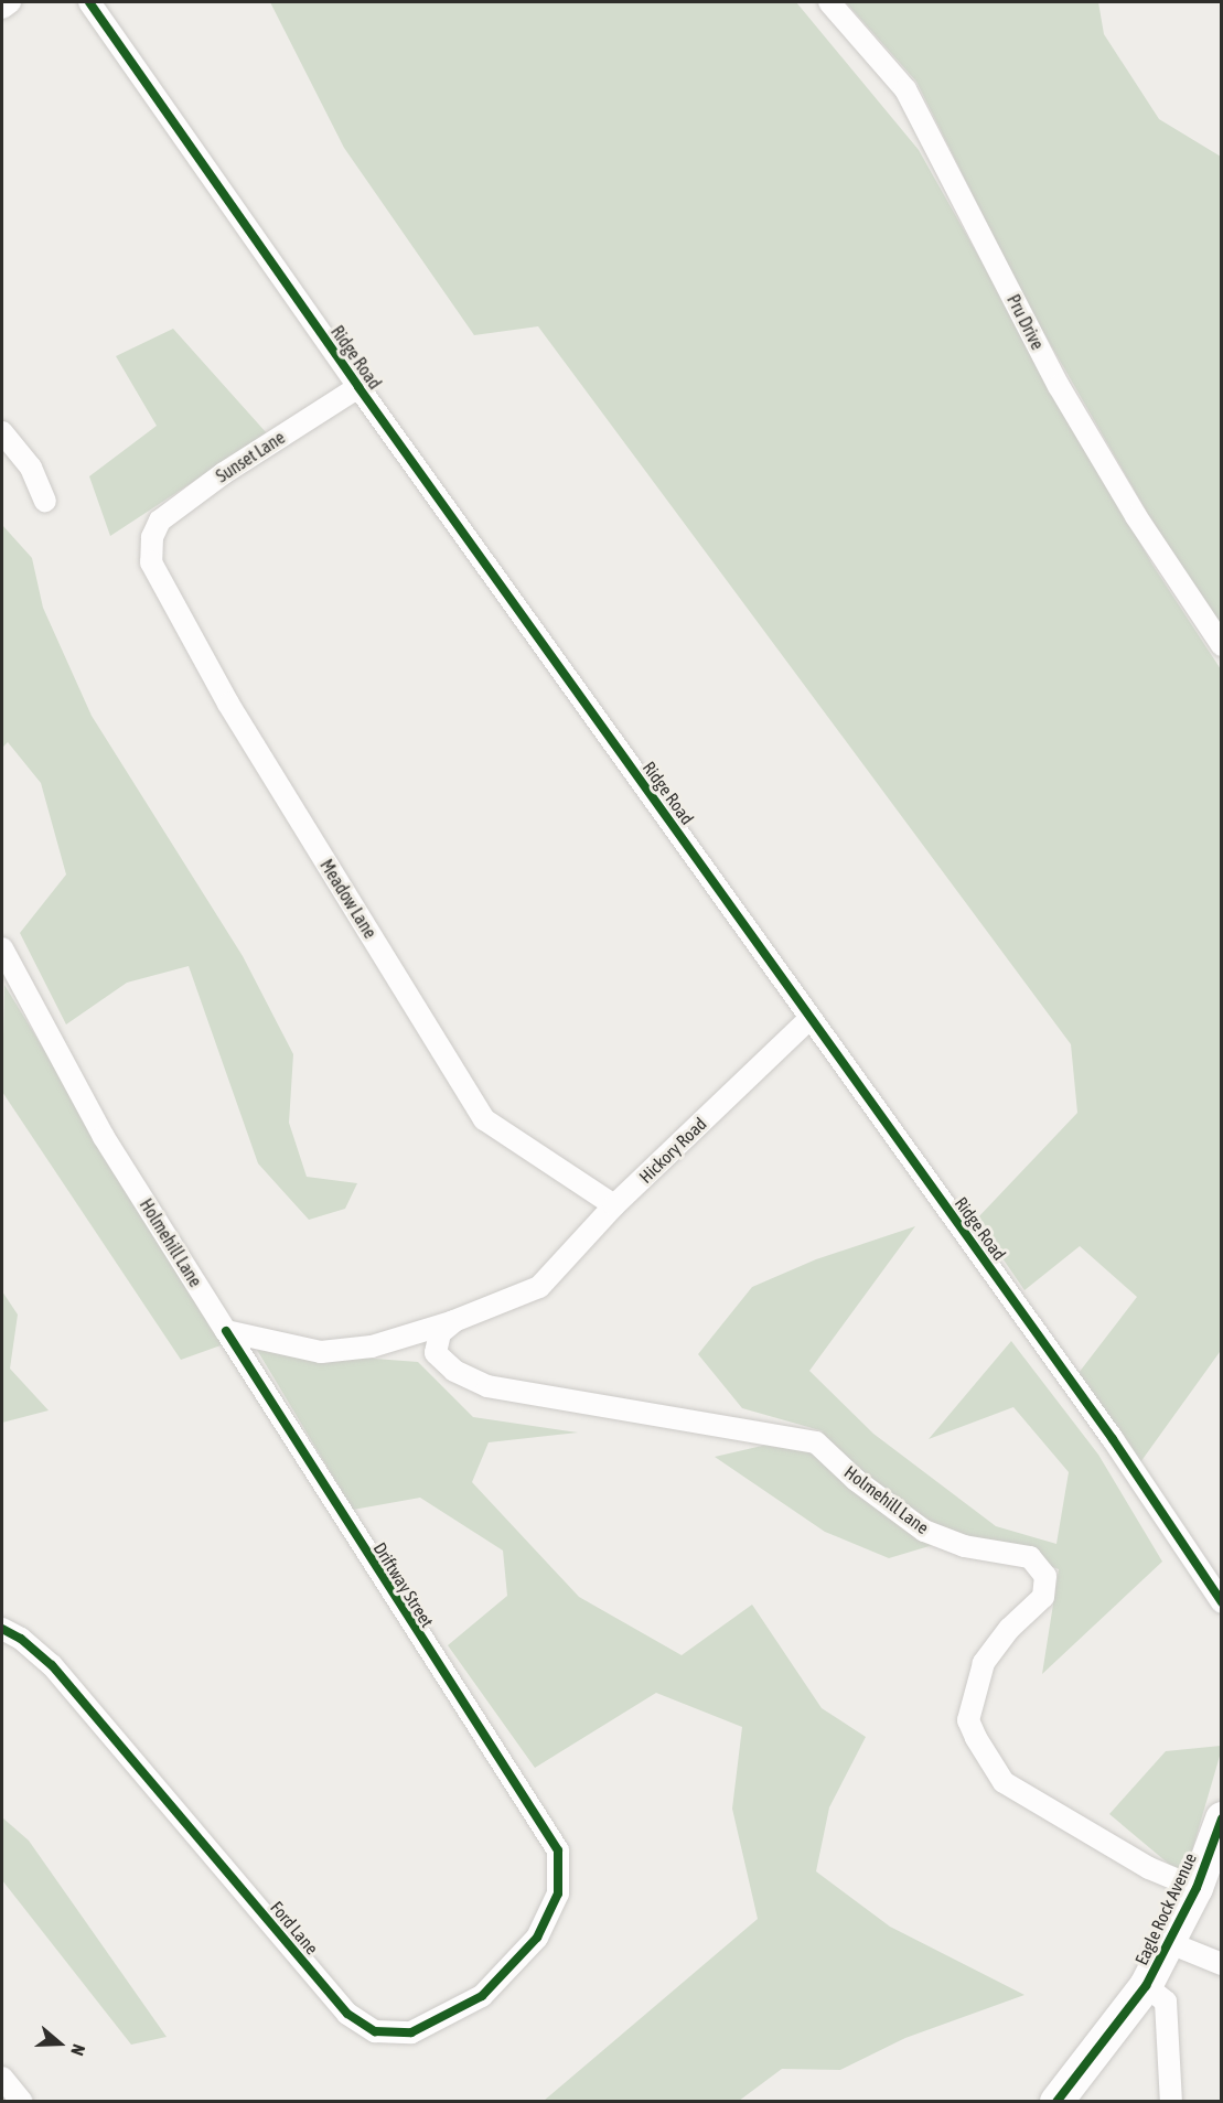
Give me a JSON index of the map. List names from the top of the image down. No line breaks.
{"streets":{"main road":["Eagle Rock Avenue"],"street":["Pru Drive","Ridge Road","Sunset Lane","Meadow Lane","Hickory Road","Holmehill Lane","Driftway Street","Ford Lane"]},"crossings":[["Ridge Road","Sunset Lane"],["Ridge Road","Hickory Road"],["Sunset Lane","Meadow Lane"],["Meadow Lane","Hickory Road"],["Hickory Road","Holmehill Lane"],["Holmehill Lane","Driftway Street"],["Holmehill Lane","Eagle Rock Avenue"],["Driftway Street","Ford Lane"]],"north":"right"}
